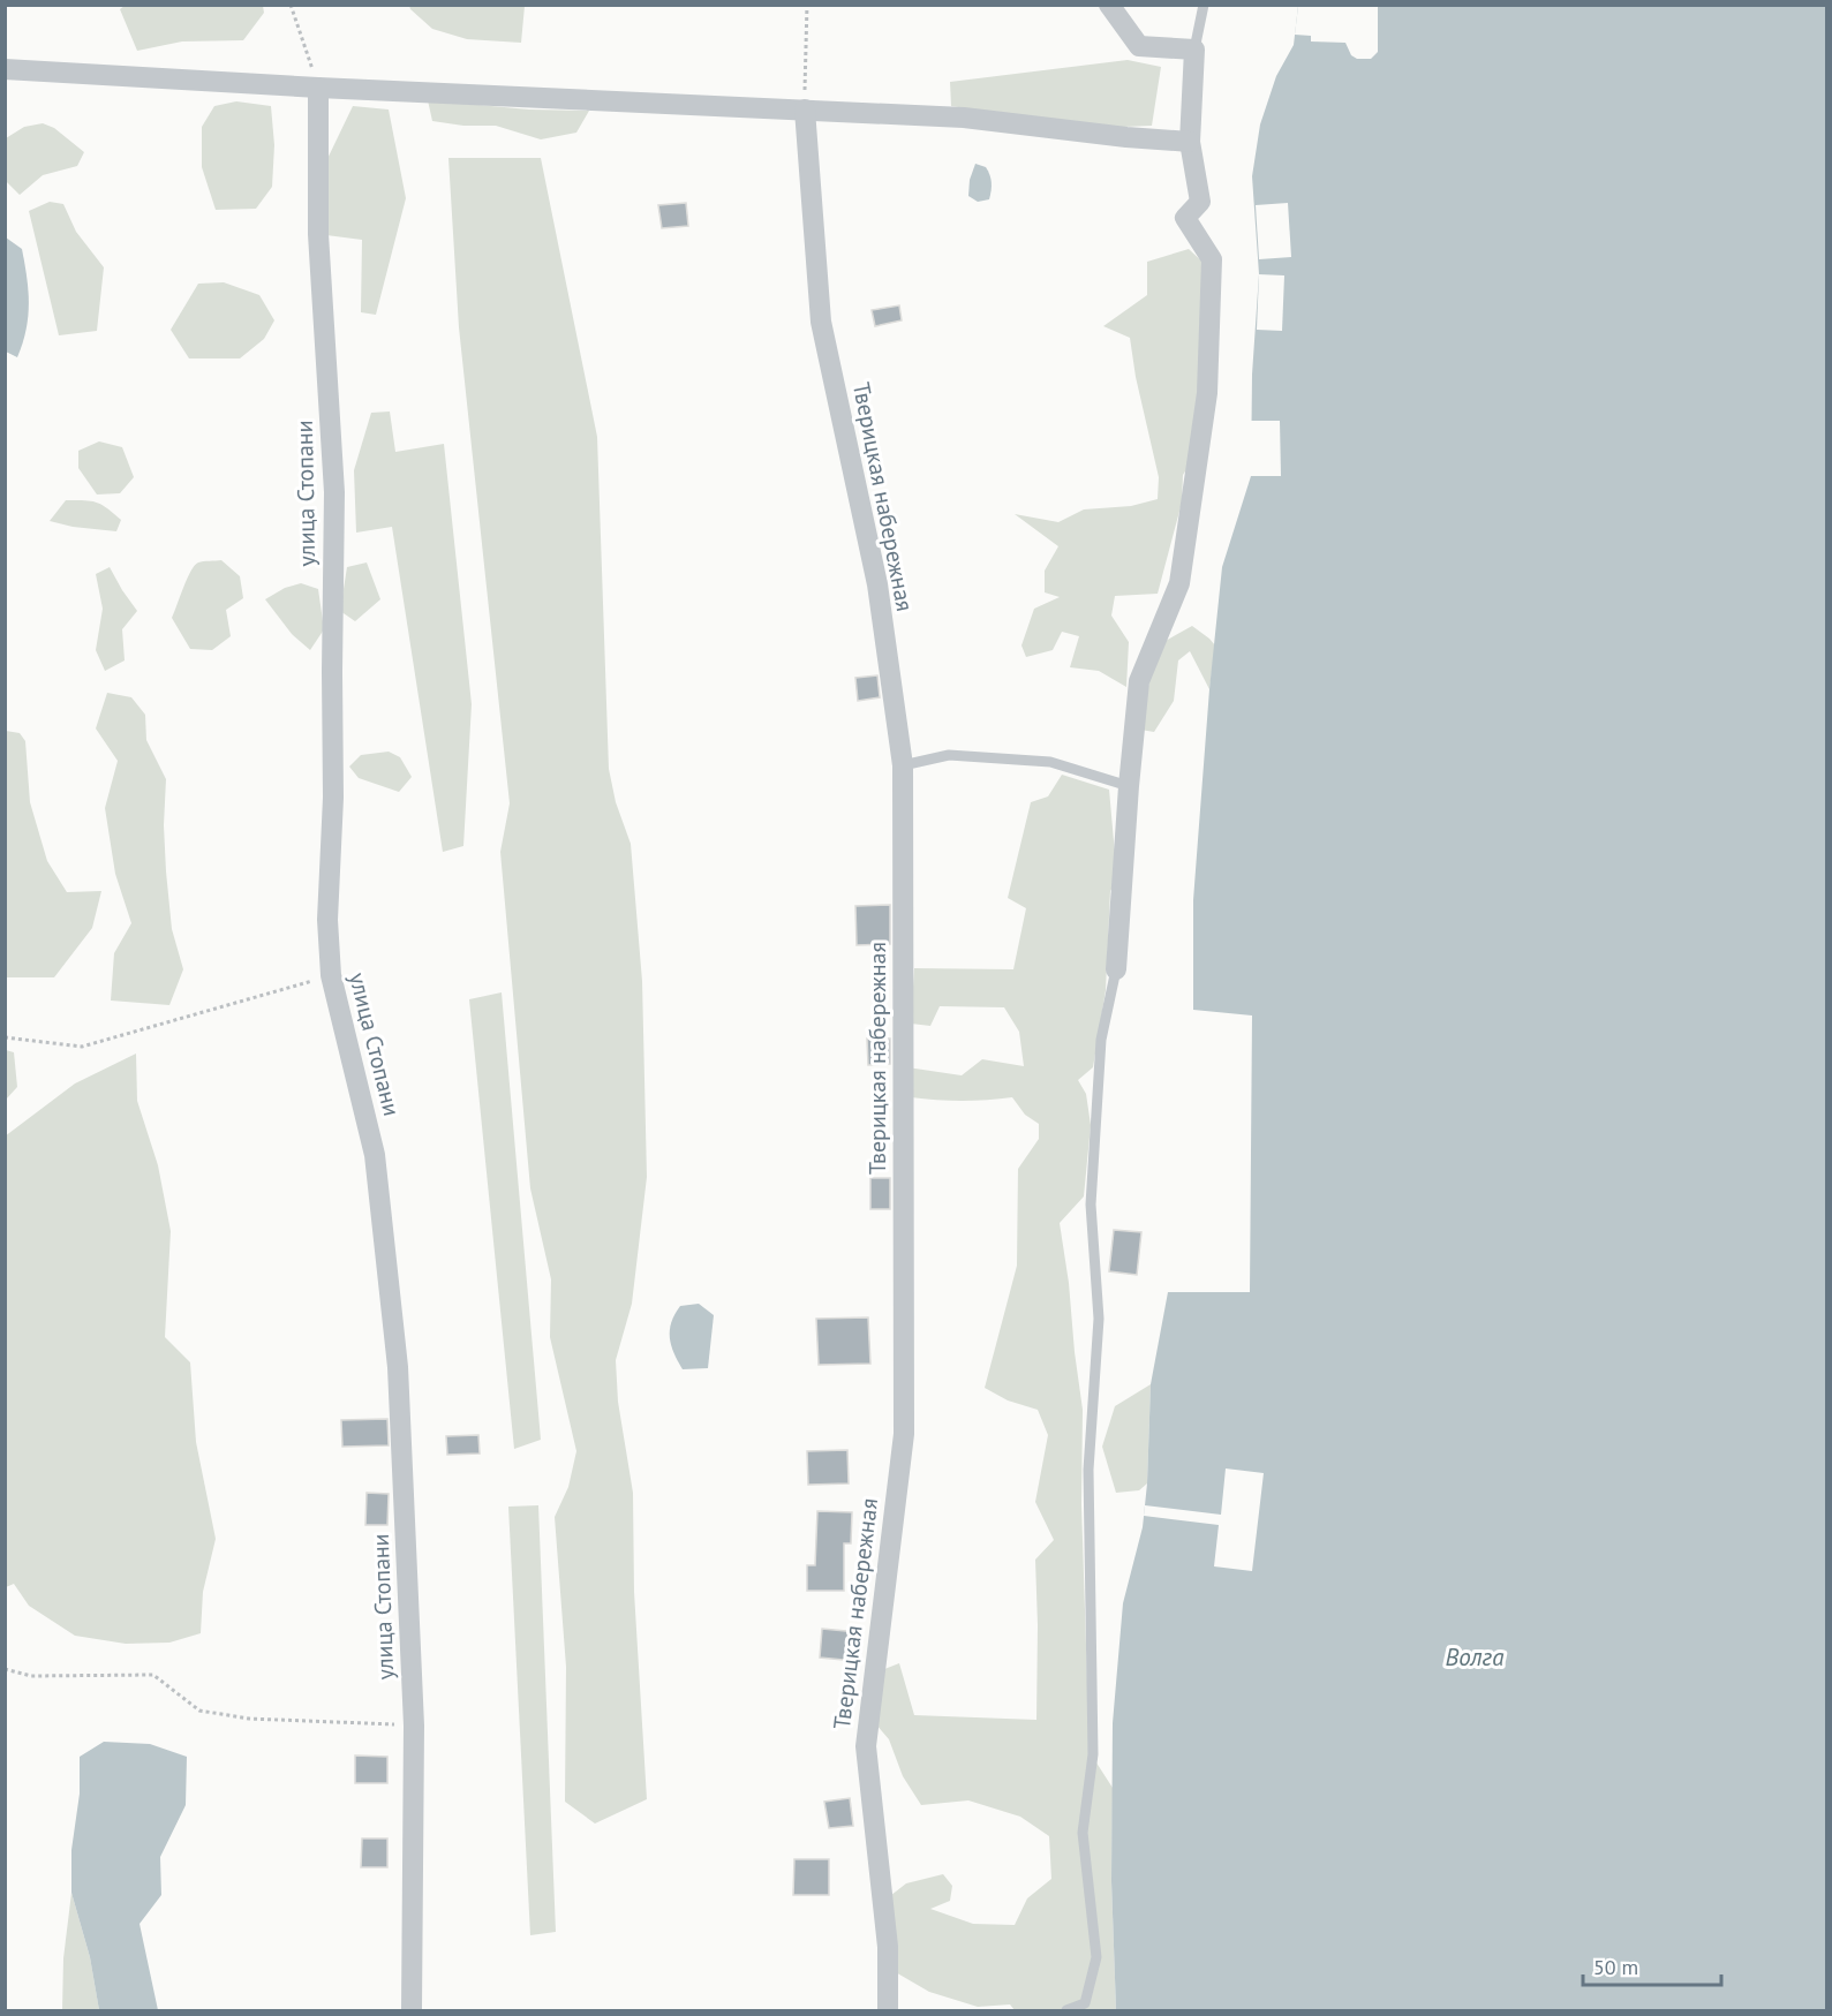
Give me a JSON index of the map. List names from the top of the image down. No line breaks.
{"streets":{"street":["улица Стопани","Тверицкая набережная"]},"water":["Волга"],"scale_bar":"50 m"}
